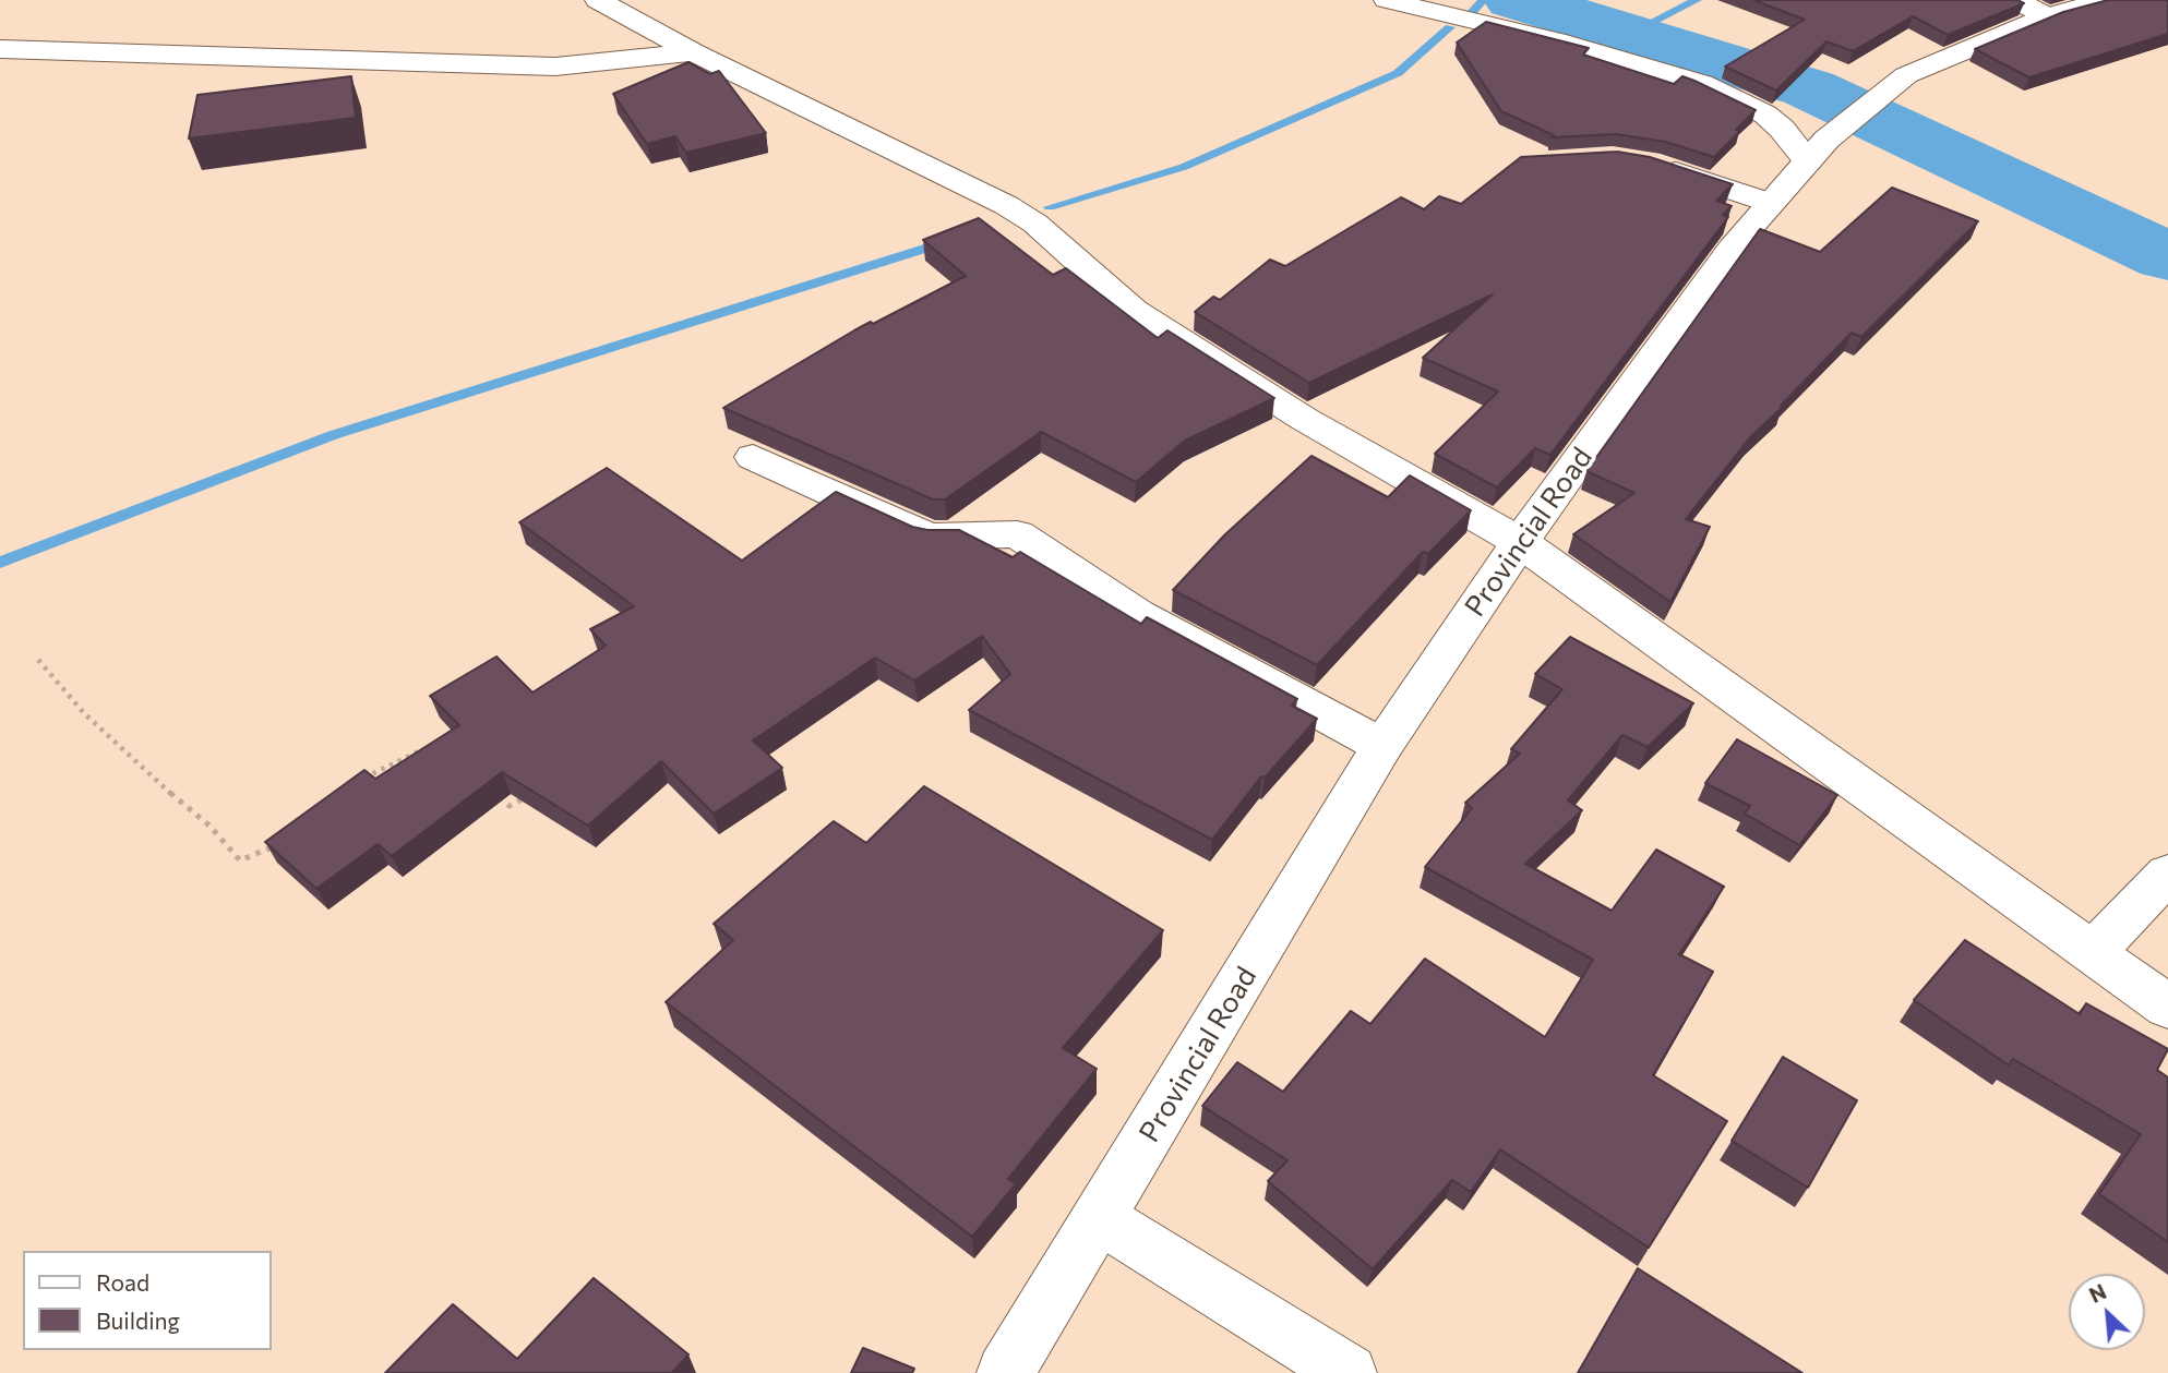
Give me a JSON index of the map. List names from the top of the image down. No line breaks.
{"streets":{"street":["Provincial Road"]},"legend":["Road","Building"],"north":"top left"}
